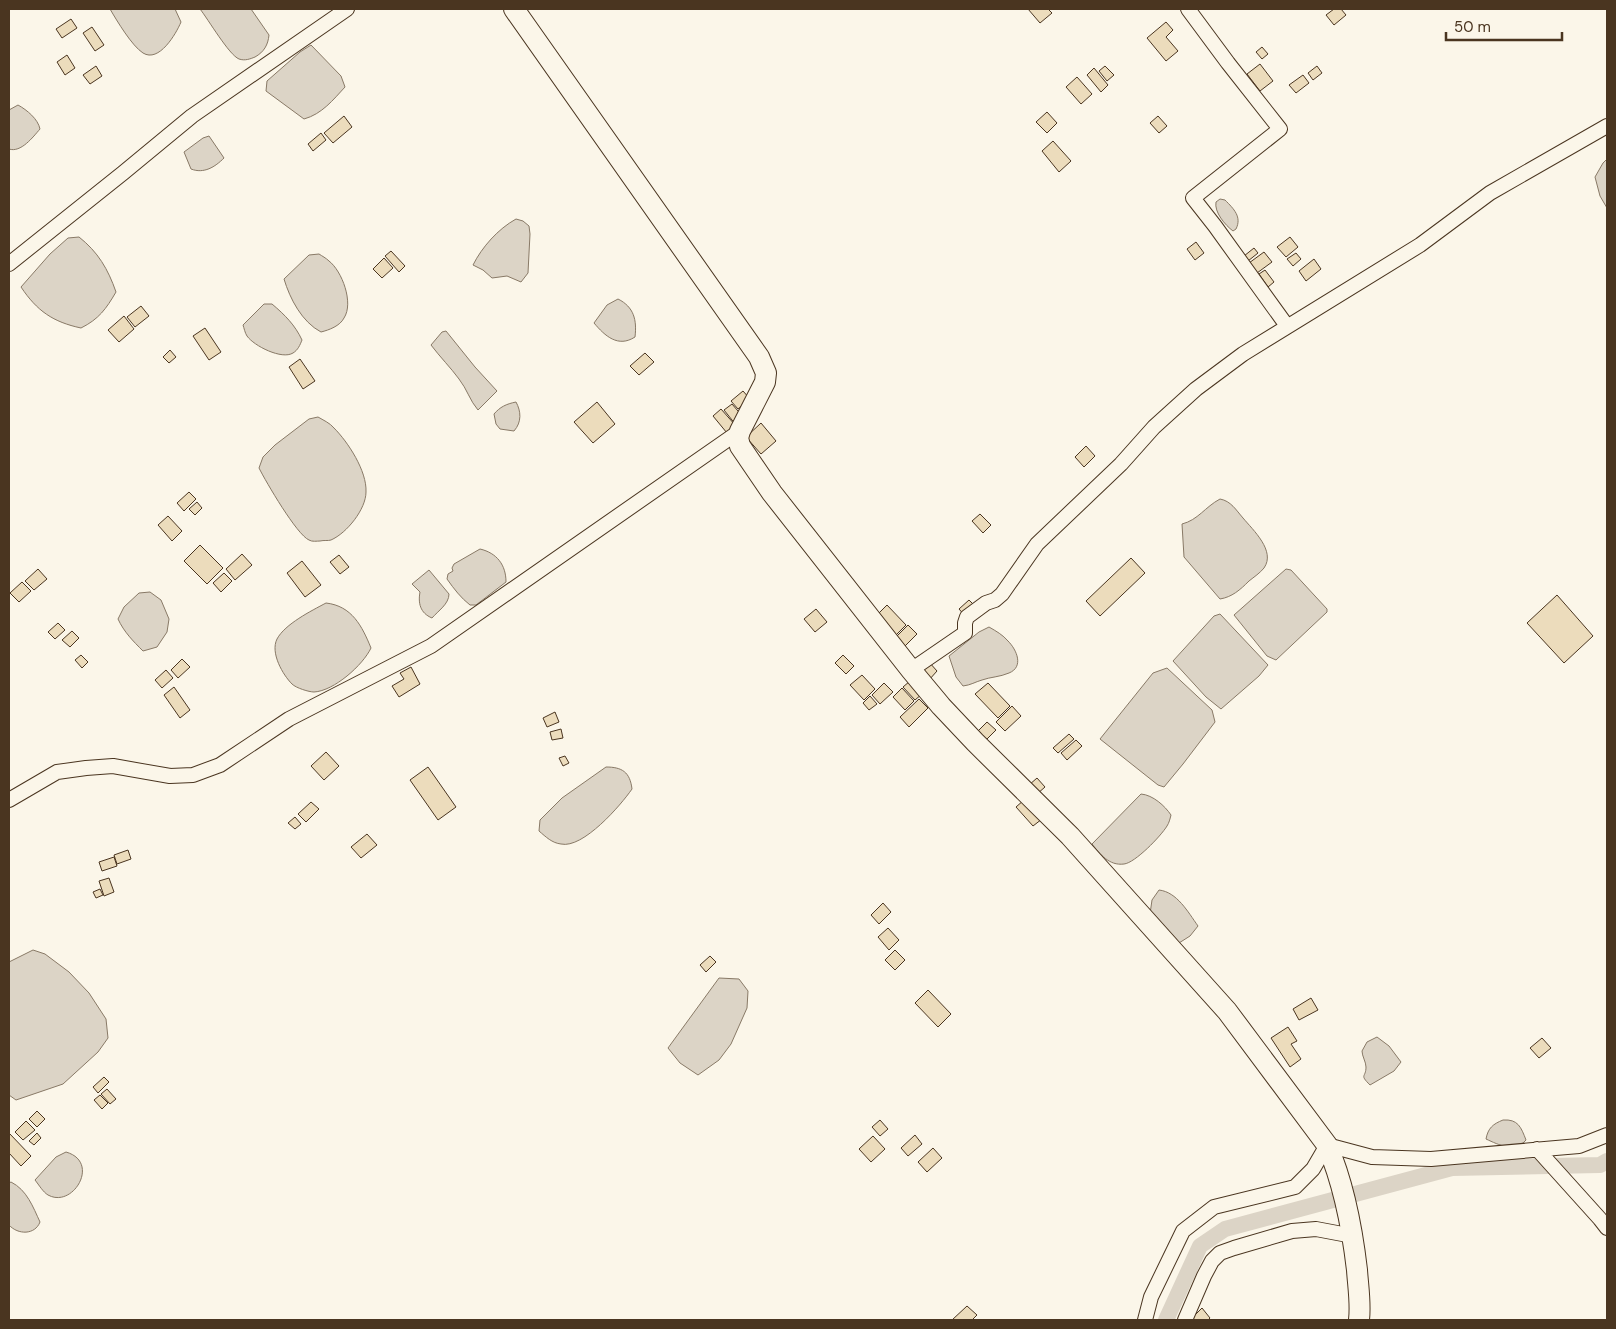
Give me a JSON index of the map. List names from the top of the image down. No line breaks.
{"scale_bar":"50 m"}
